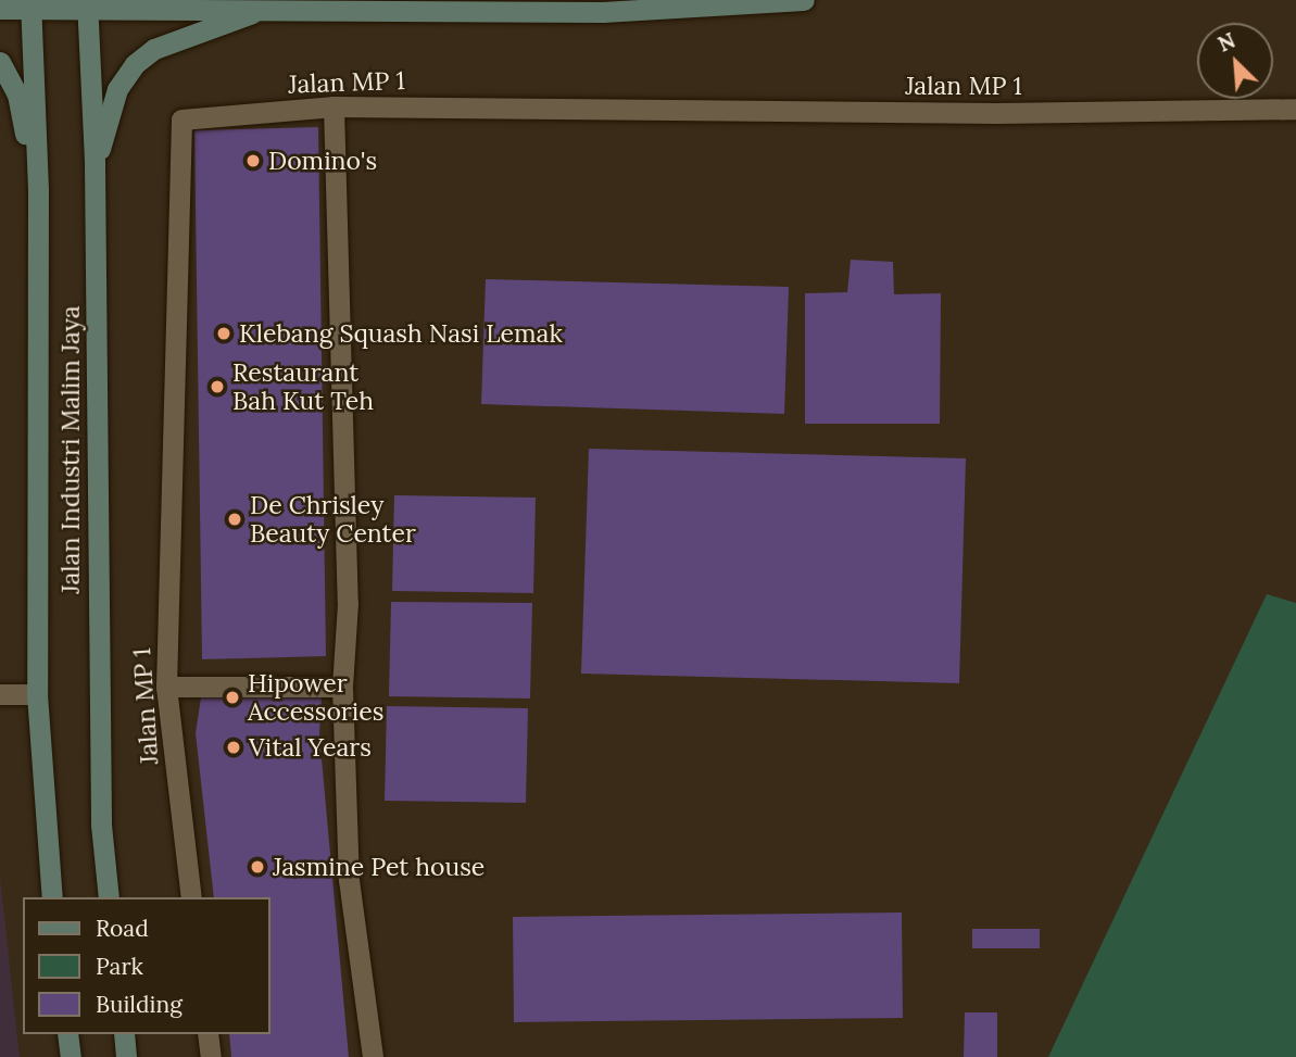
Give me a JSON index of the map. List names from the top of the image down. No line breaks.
{"streets":{"main road":["Jalan Industri Malim Jaya"],"street":["Jalan MP 1"]},"places":["Domino's","Klebang Squash Nasi Lemak","Restaurant Bah Kut Teh","De Chrisley Beauty Center","Hipower Accessories","Vital Years","Jasmine Pet house"],"legend":["Road","Park","Building"],"north":"top left"}
